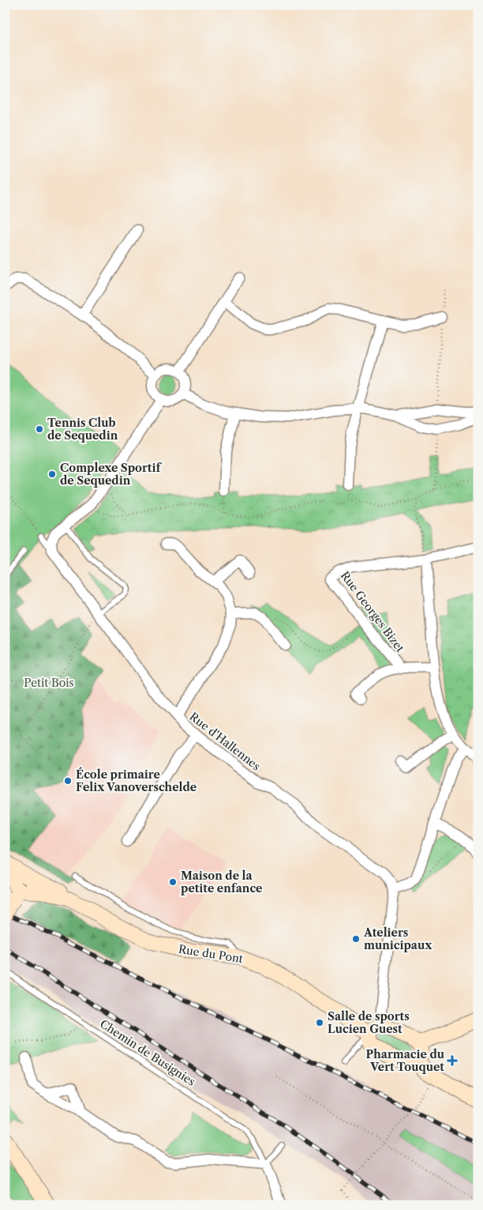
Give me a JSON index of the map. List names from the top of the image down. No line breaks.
{"streets":{"street":["Rue Georges Bizet","Rue d'Hallennes","Rue du Pont"],"lane":["Chemin de Busignies"]},"parks":["Petit Bois"],"places":{"other":["Tennis Club de Sequedin","Complexe Sportif de Sequedin","École primaire Felix Vanoverschelde","Maison de la petite enfance","Ateliers municipaux","Salle de sports Lucien Guest"],"health":["Pharmacie du Vert Touquet"]}}
